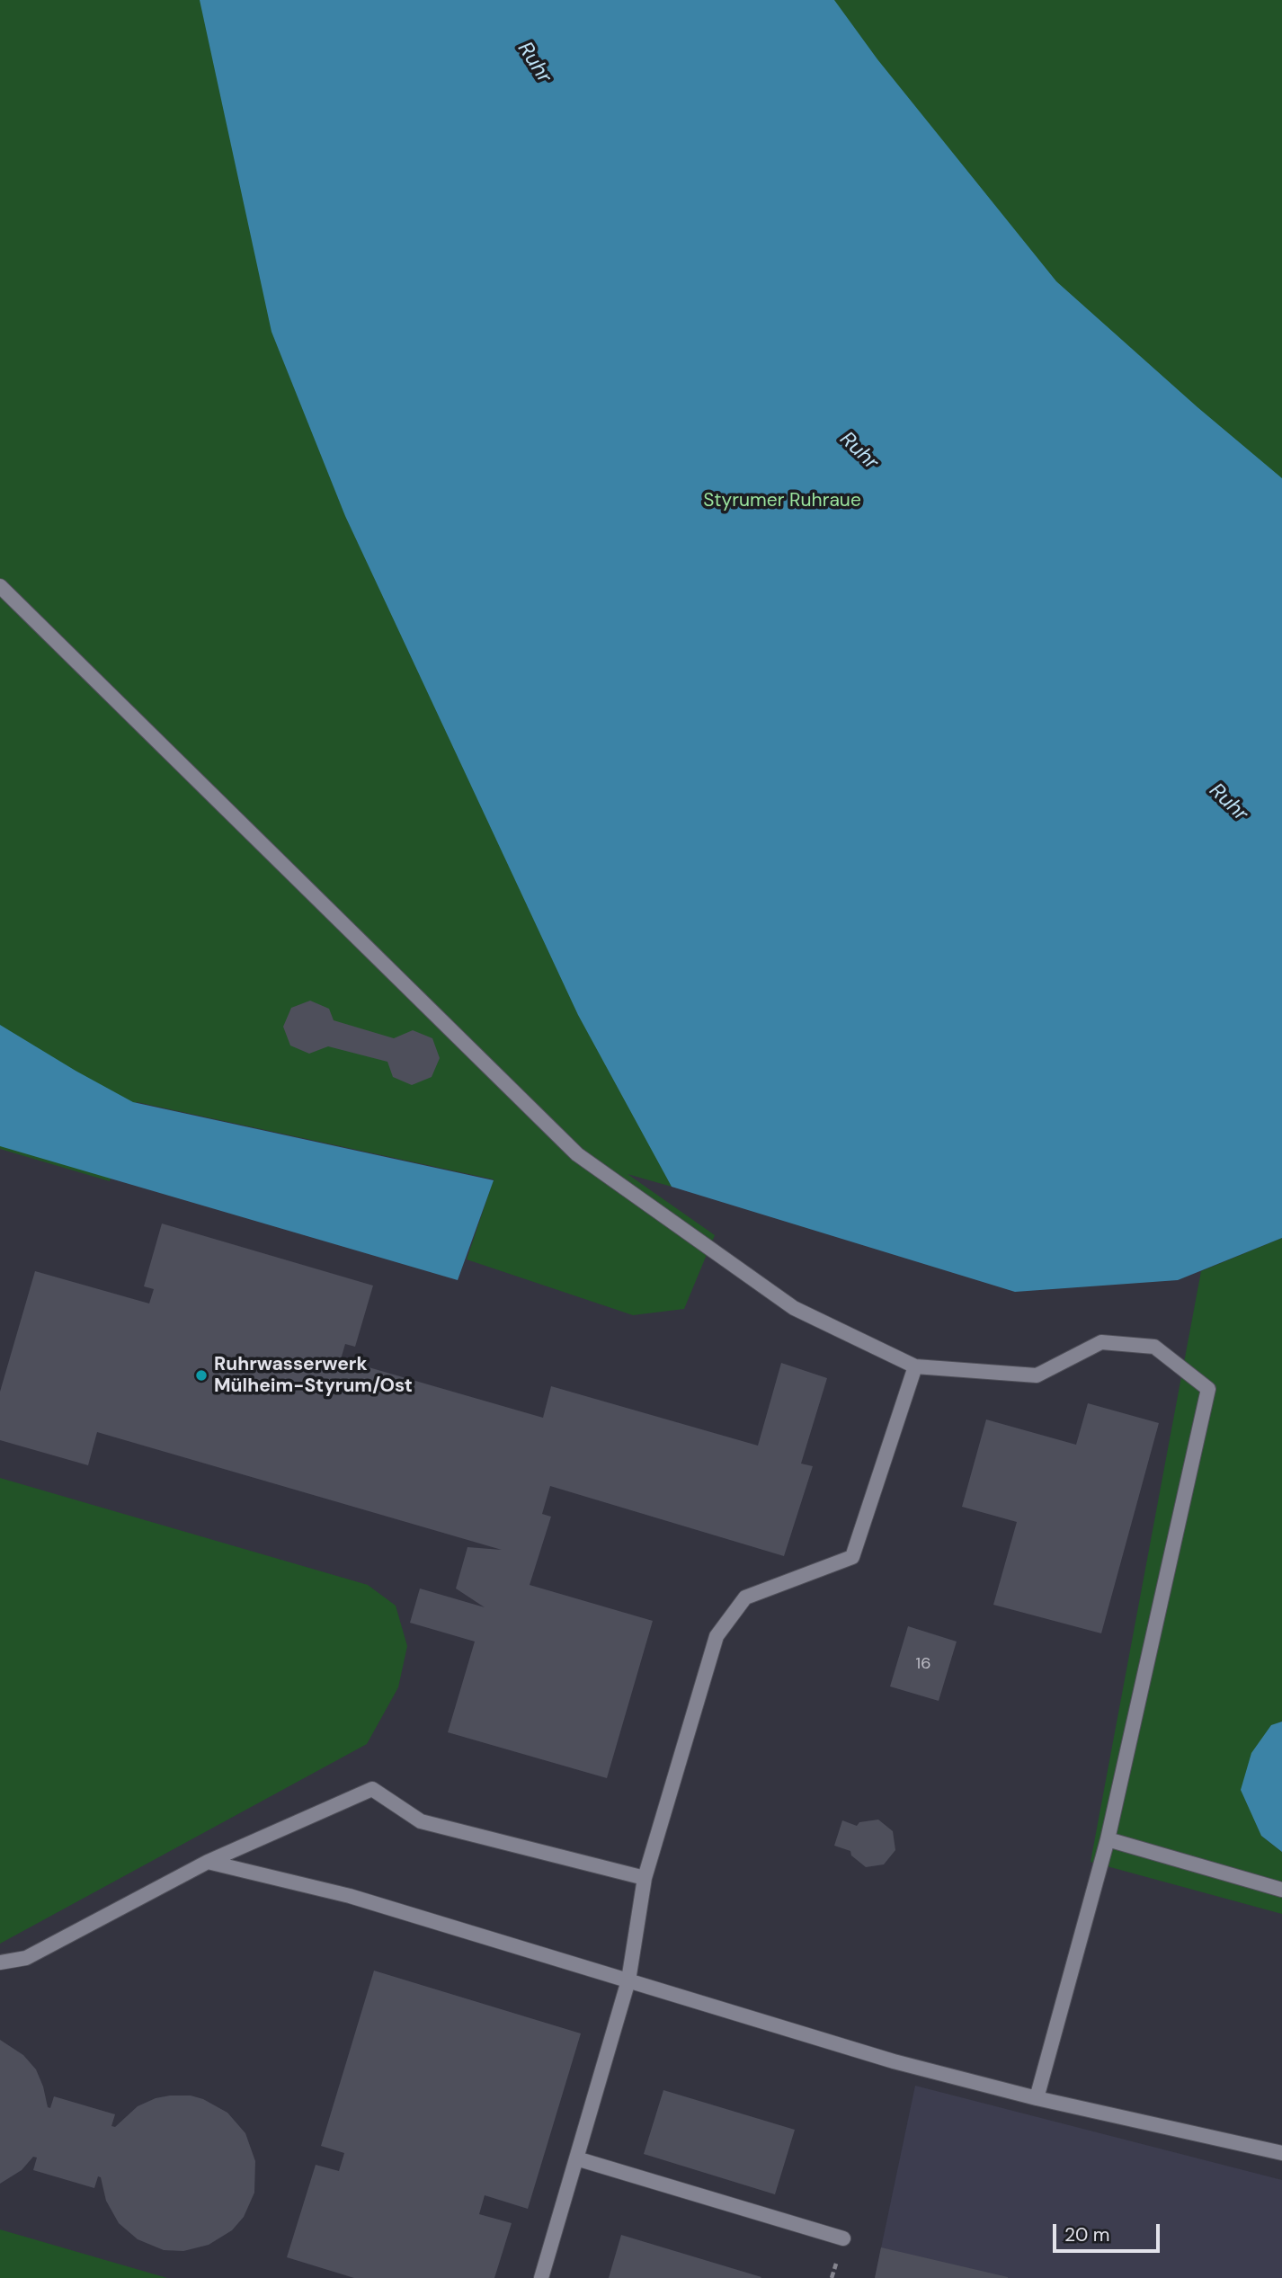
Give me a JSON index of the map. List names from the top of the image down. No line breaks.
{"water":["Ruhr"],"parks":["Styrumer Ruhraue"],"places":["Ruhrwasserwerk Mülheim-Styrum/Ost"],"house_numbers":["16"],"scale_bar":"20 m"}
